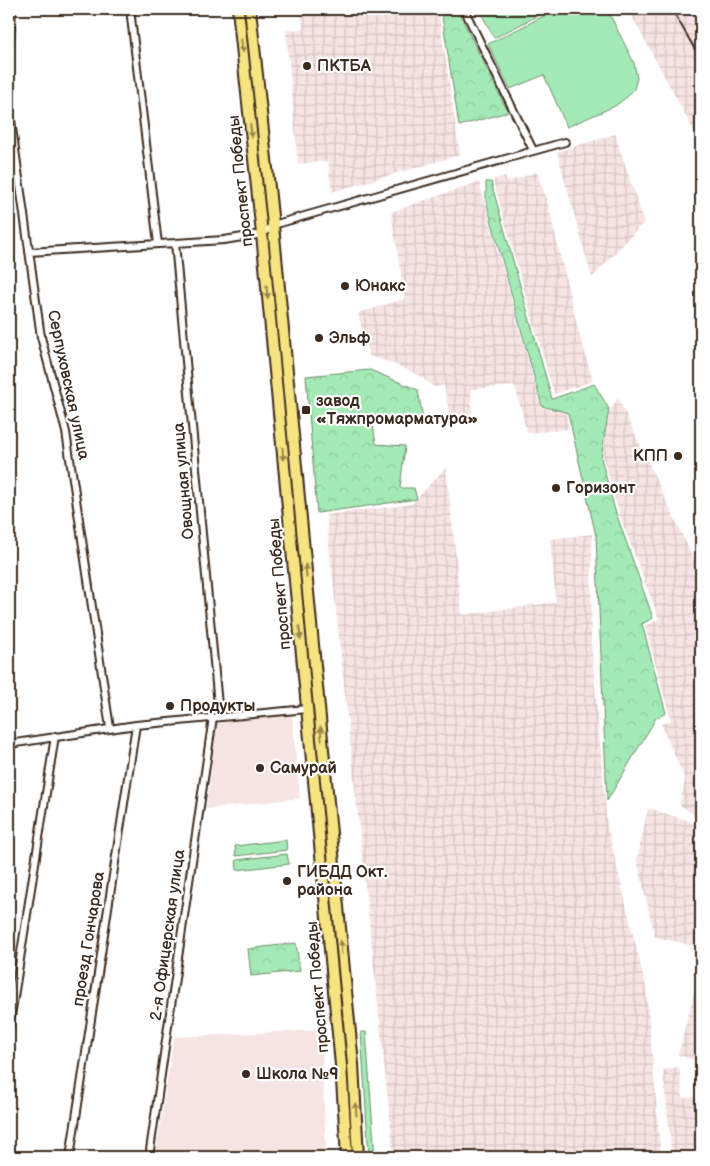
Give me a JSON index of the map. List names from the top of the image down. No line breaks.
{"streets":{"main road":["проспект Победы"],"street":["Серпуховская улица","Овощная улица","2-я Офицерская улица","проезд Гончарова"]},"crossings":[["Овощная улица","2-я Офицерская улица"]],"places":{"other":["ПКТБА","Юнакс","Эльф","КПП","Горизонт","Продукты","Самурай","ГИБДД Окт. района","Школа №9"],"transit":["завод «Тяжпромарматура»"]}}
